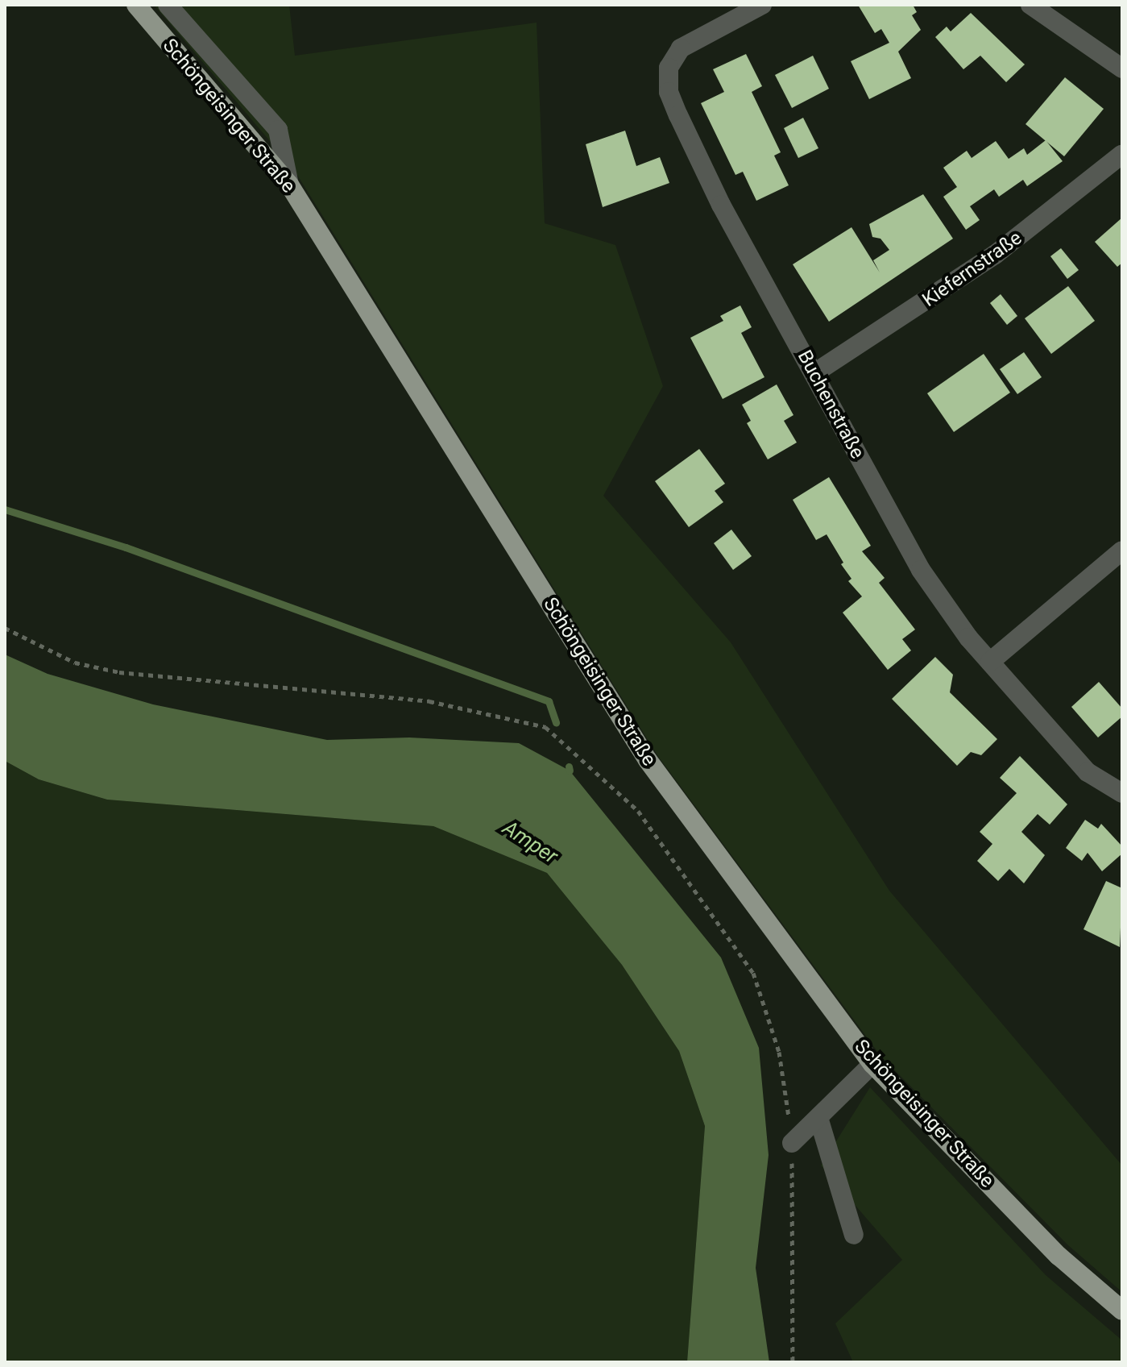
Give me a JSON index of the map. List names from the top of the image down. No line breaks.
{"streets":{"main road":["Schöngeisinger Straße"],"street":["Kiefernstraße","Buchenstraße"]},"crossings":[["Kiefernstraße","Buchenstraße"]],"water":["Amper"]}
